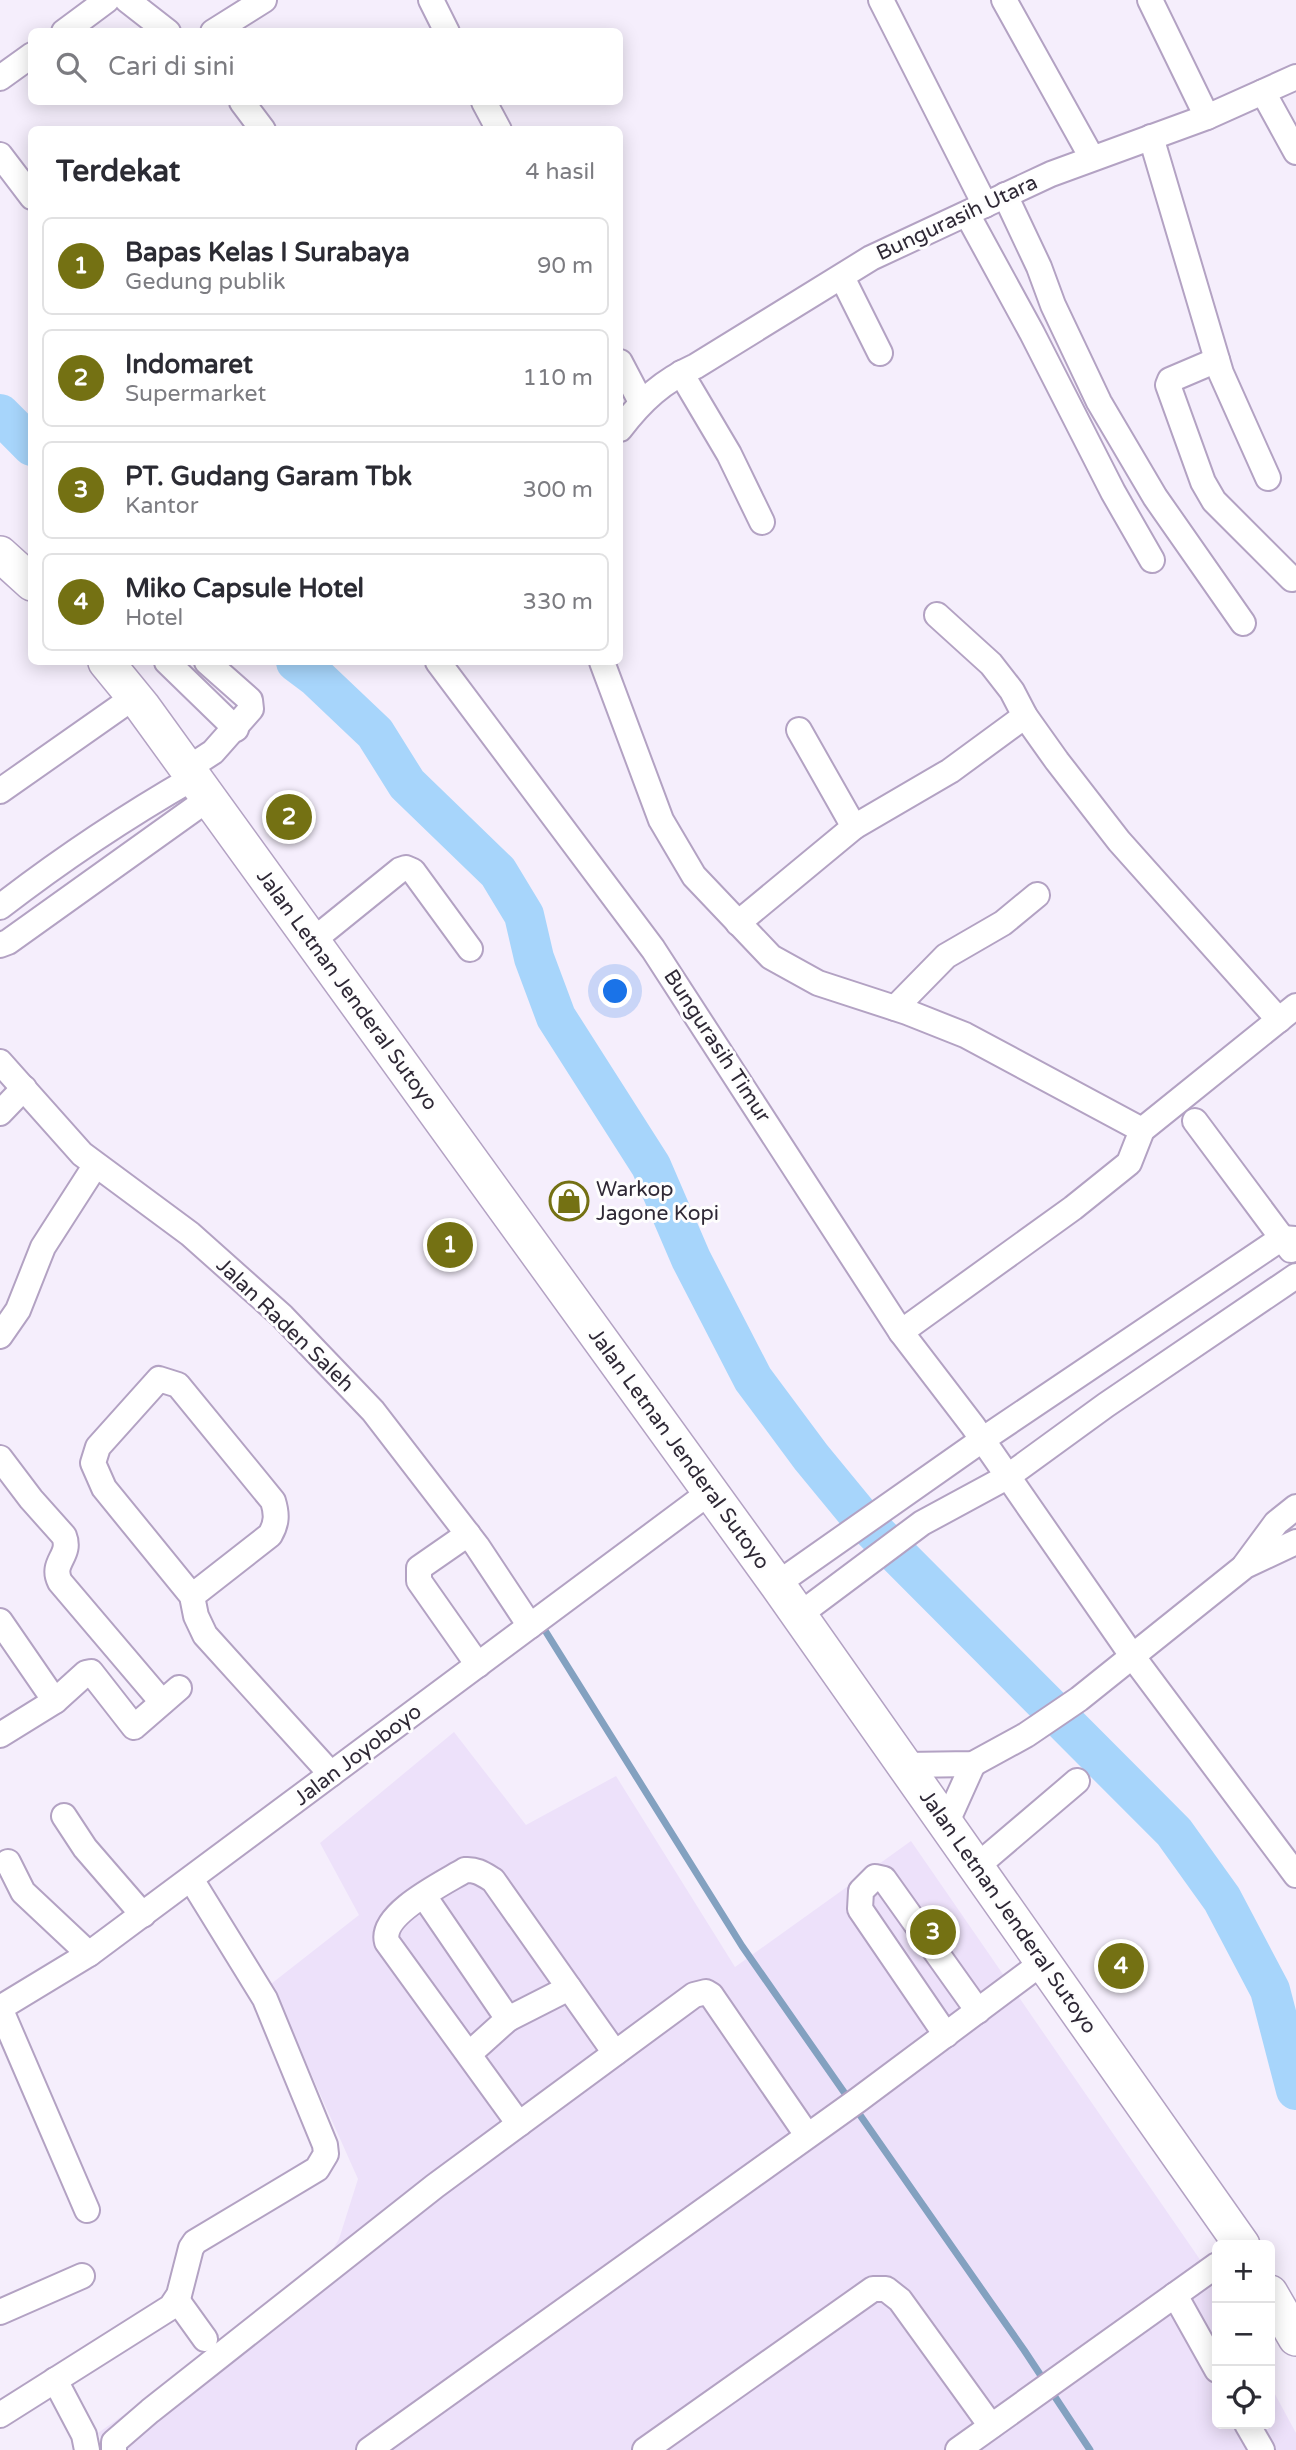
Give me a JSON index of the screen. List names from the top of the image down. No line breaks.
{"streets":{"highway":["Jalan Letnan Jenderal Sutoyo"],"street":["Bungurasih Utara","Bungurasih Timur","Jalan Raden Saleh","Jalan Joyoboyo"]},"crossings":[["Jalan Letnan Jenderal Sutoyo","Jalan Joyoboyo"],["Jalan Raden Saleh","Jalan Joyoboyo"]],"places":{"shop":["Warkop Jagone Kopi"]},"page":{"search":"Cari di sini","heading":["Terdekat","4 hasil"],"list":[{"mark":"1","name":"Bapas Kelas I Surabaya","note":"Gedung publik","value":"90 m"},{"mark":"2","name":"Indomaret","note":"Supermarket","value":"110 m"},{"mark":"3","name":"PT. Gudang Garam Tbk","note":"Kantor","value":"300 m"},{"mark":"4","name":"Miko Capsule Hotel","note":"Hotel","value":"330 m"}],"pins":["2","1","3","4"],"map_buttons":["+","−"]}}
